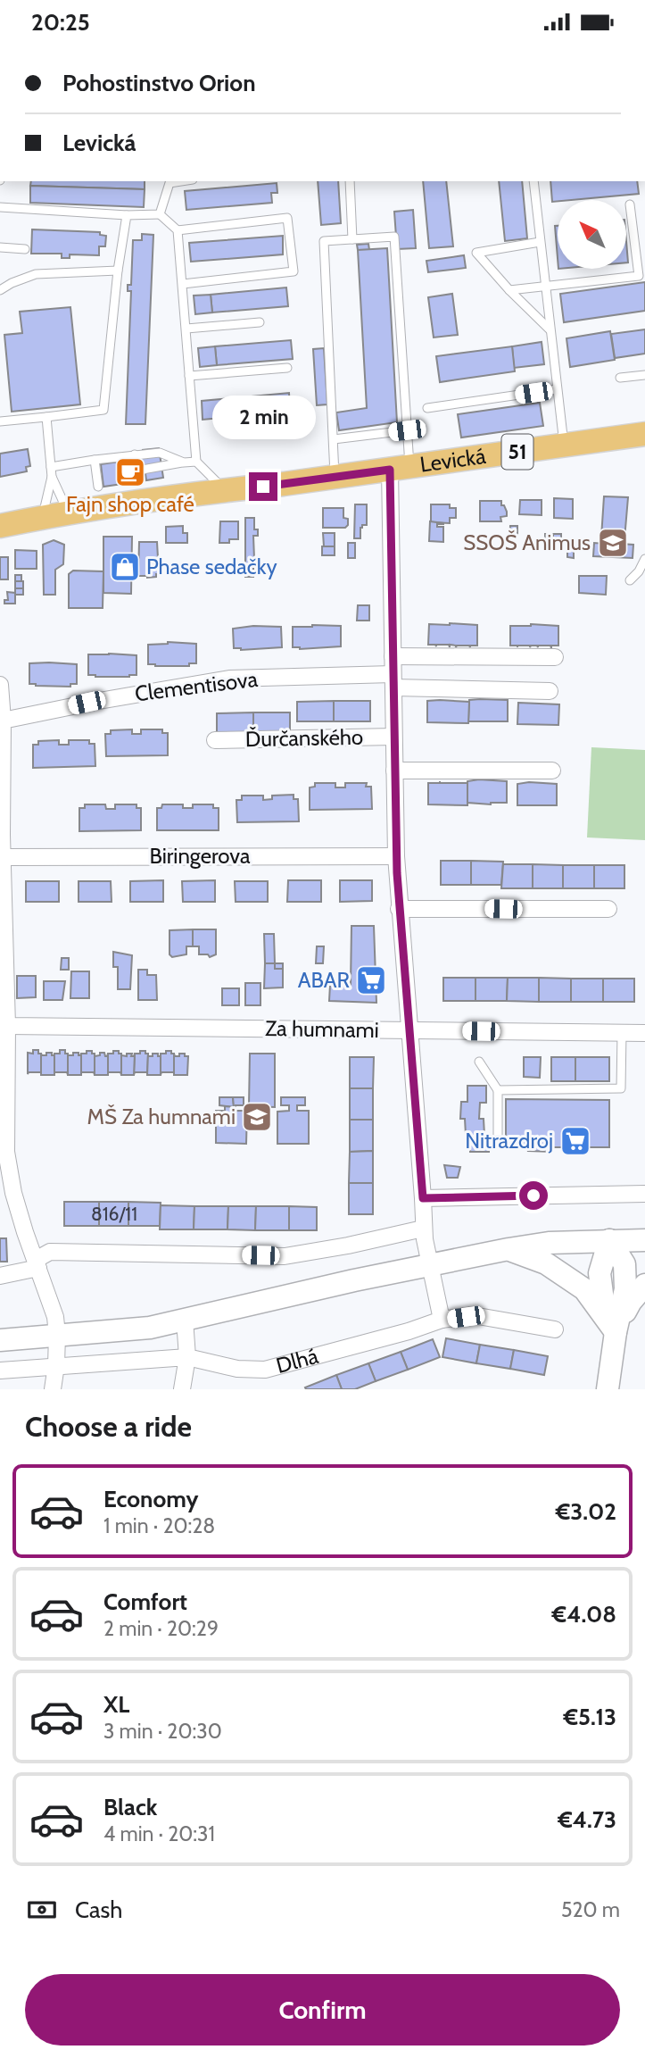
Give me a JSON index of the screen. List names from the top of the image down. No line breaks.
{"streets":{"main road":["51","Levická"],"street":["Clementisova","Ďurčanského","Biringerova","Za humnami","Dlhá"]},"crossings":[["Levická","Ďurčanského"],["Clementisova","Ďurčanského"],["Ďurčanského","Biringerova"],["Ďurčanského","Za humnami"]],"places":{"cafe":["Fajn shop café"],"school or university":["SSOŠ Animus","MŠ Za humnami"],"shop":["Phase sedačky"],"supermarket":["ABAR","Nitrazdroj"]},"house_numbers":["816/11"],"north":"top left","page":{"status":"20:25","banner":["Pohostinstvo Orion","Levická"],"bubble":"2 min","heading":"Choose a ride","list":[{"name":"Economy","note":"1 min · 20:28","value":"€3.02"},{"name":"Comfort","note":"2 min · 20:29","value":"€4.08"},{"name":"XL","note":"3 min · 20:30","value":"€5.13"},{"name":"Black","note":"4 min · 20:31","value":"€4.73"}],"pay":["Cash","520 m"],"buttons":"Confirm"}}
